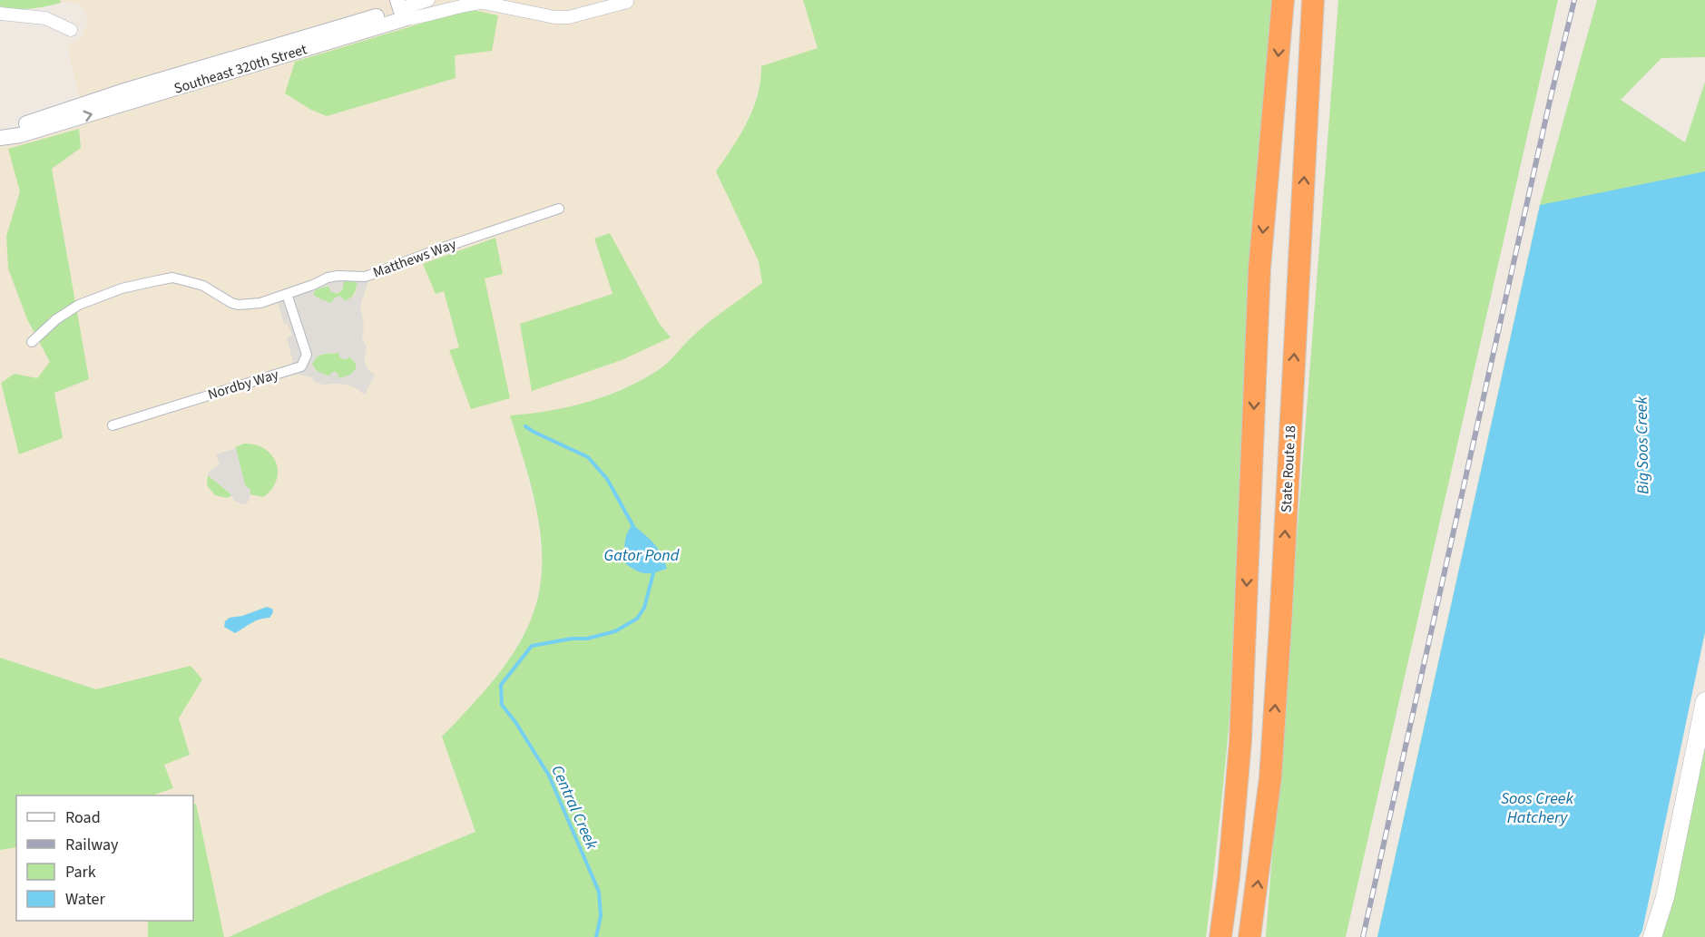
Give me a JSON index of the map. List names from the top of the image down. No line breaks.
{"streets":{"highway":["State Route 18"],"street":["Southeast 320th Street","Matthews Way","Nordby Way"]},"crossings":[["Matthews Way","Nordby Way"]],"water":["Big Soos Creek","Gator Pond","Soos Creek Hatchery","Central Creek"],"legend":["Road","Railway","Park","Water"]}
